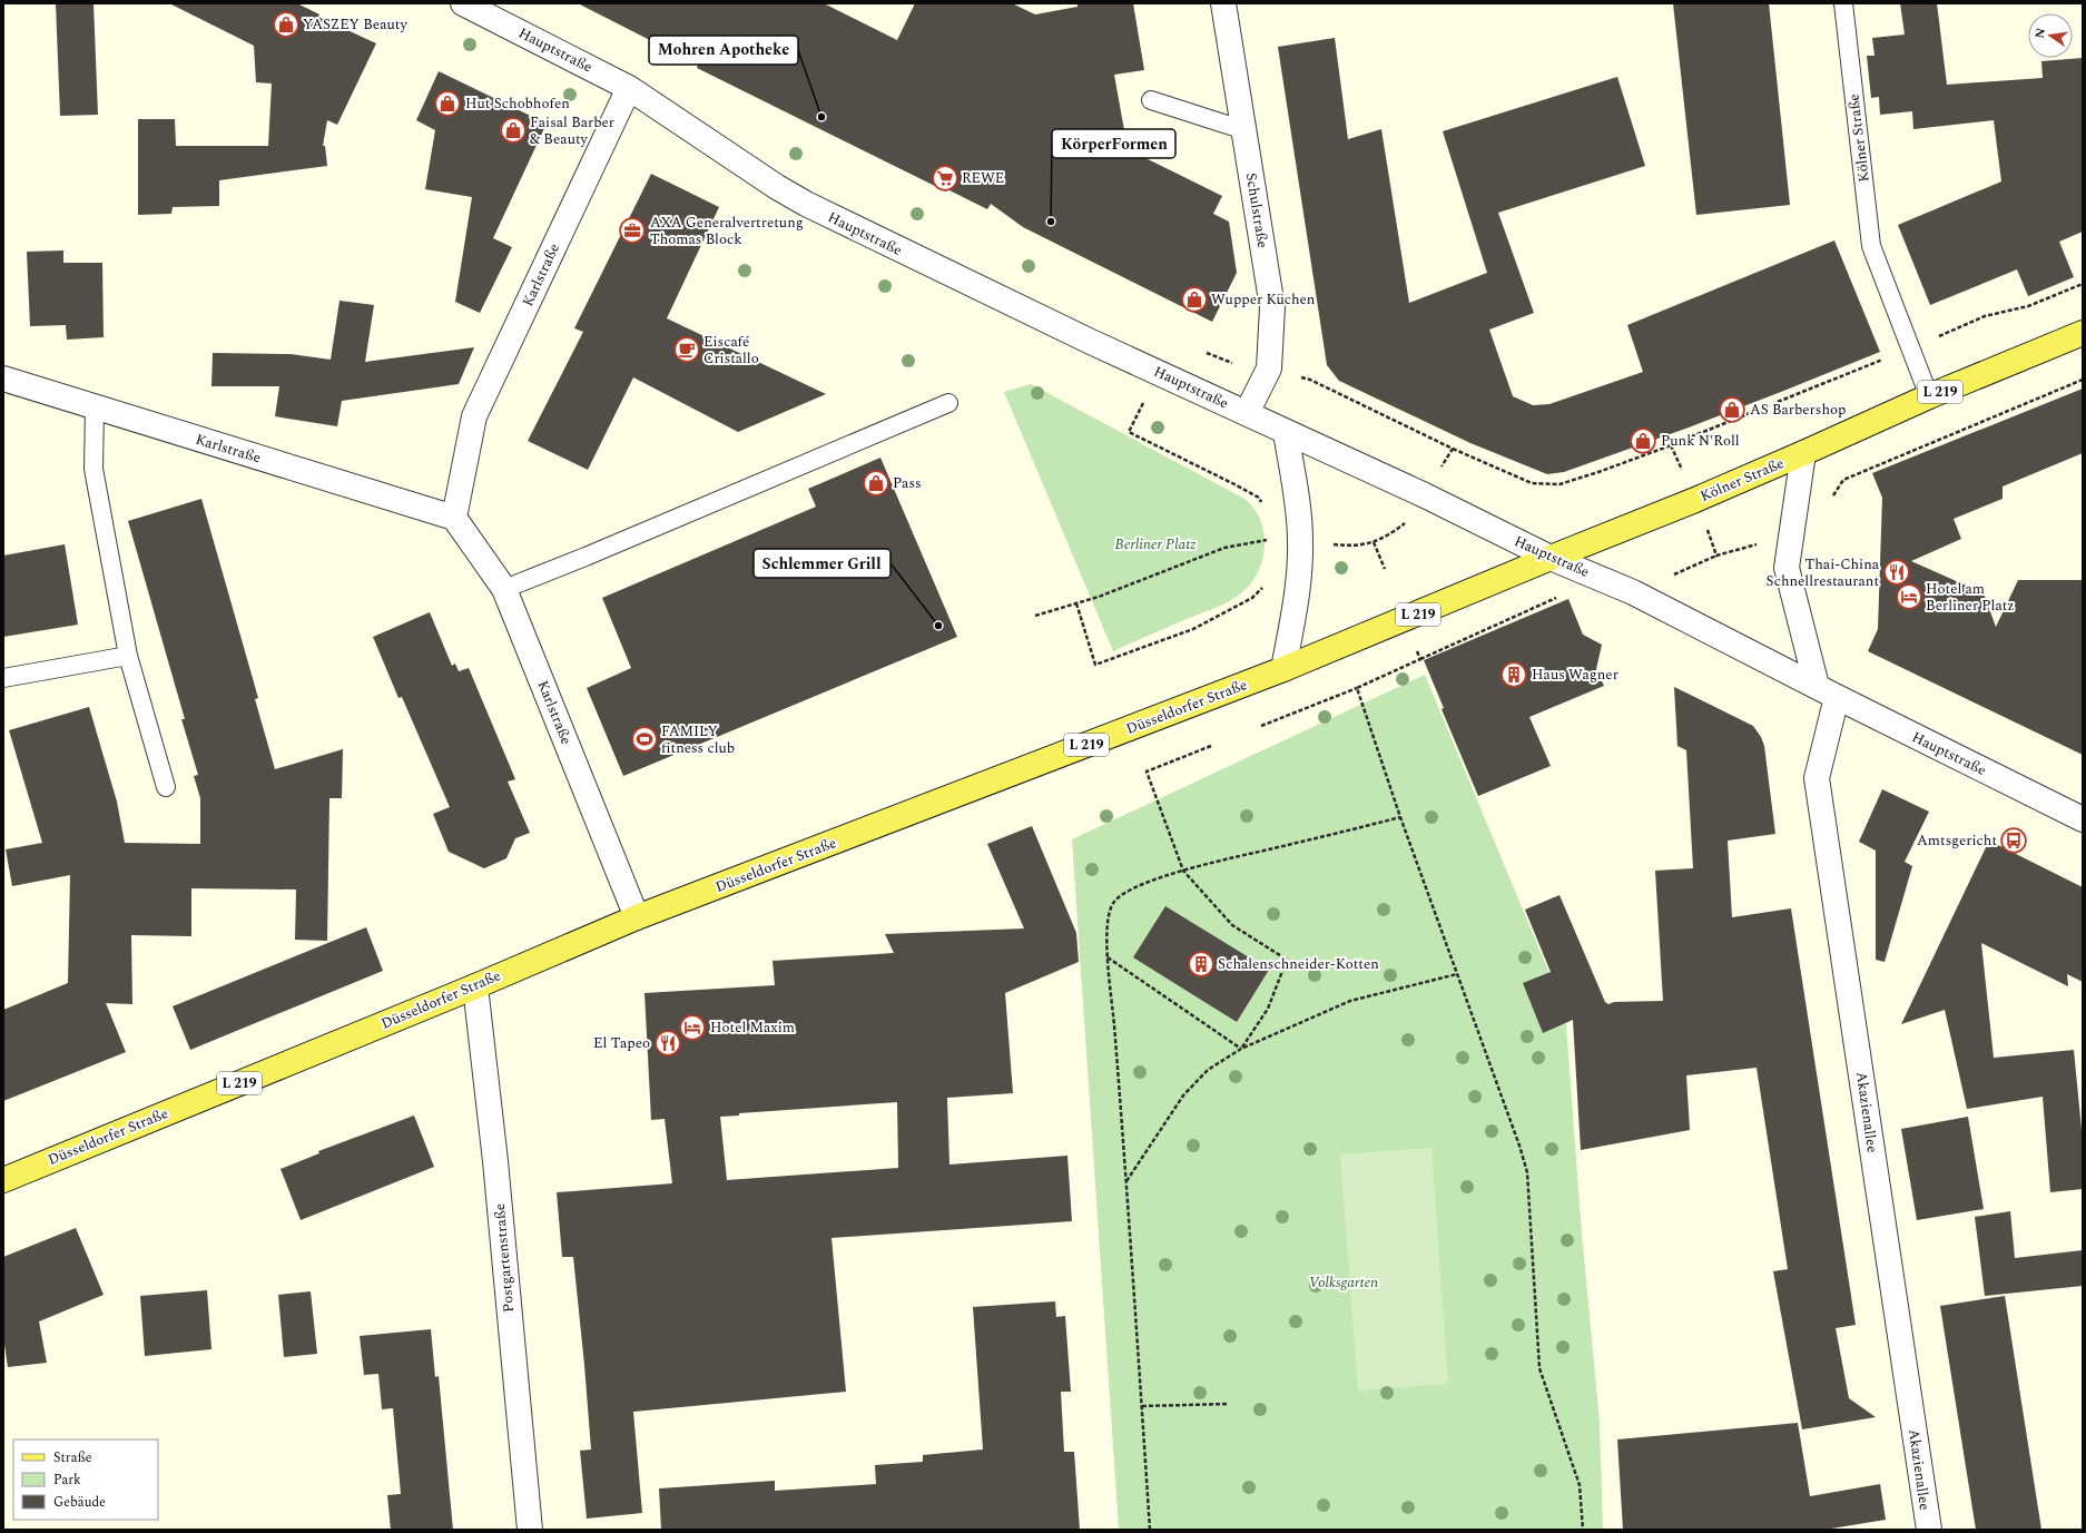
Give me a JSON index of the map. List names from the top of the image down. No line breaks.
{"streets":{"main road":["Kölner Straße","L 219","Düsseldorfer Straße"],"street":["Hauptstraße","Schulstraße","Karlstraße","Akazienallee","Postgartenstraße"]},"crossings":[["Hauptstraße","Kölner Straße"],["Hauptstraße","Schulstraße"],["Hauptstraße","Karlstraße"],["Hauptstraße","Düsseldorfer Straße"],["Hauptstraße","Akazienallee"],["Kölner Straße","Düsseldorfer Straße"],["Karlstraße","Düsseldorfer Straße"],["Düsseldorfer Straße","Postgartenstraße"]],"parks":["Berliner Platz","Volksgarten"],"places":{"shop":["YASZEY Beauty","Hut Schobhofen","Faisal Barber & Beauty","Wupper Küchen","AS Barbershop","Punk N'Roll","Pass"],"other":["Mohren Apotheke","KörperFormen","Schlemmer Grill"],"supermarket":["REWE"],"office":["AXA Generalvertretung Thomas Block"],"cafe":["Eiscafé Cristallo"],"restaurant":["Thai-China Schnellrestaurant","El Tapeo"],"hotel":["Hotel am Berliner Platz","Hotel Maxim"],"building":["Haus Wagner","Schalenschneider-Kotten"],"sports":["FAMILY fitness club"],"bus stop":["Amtsgericht"]},"legend":["Straße","Park","Gebäude"],"north":"left"}
